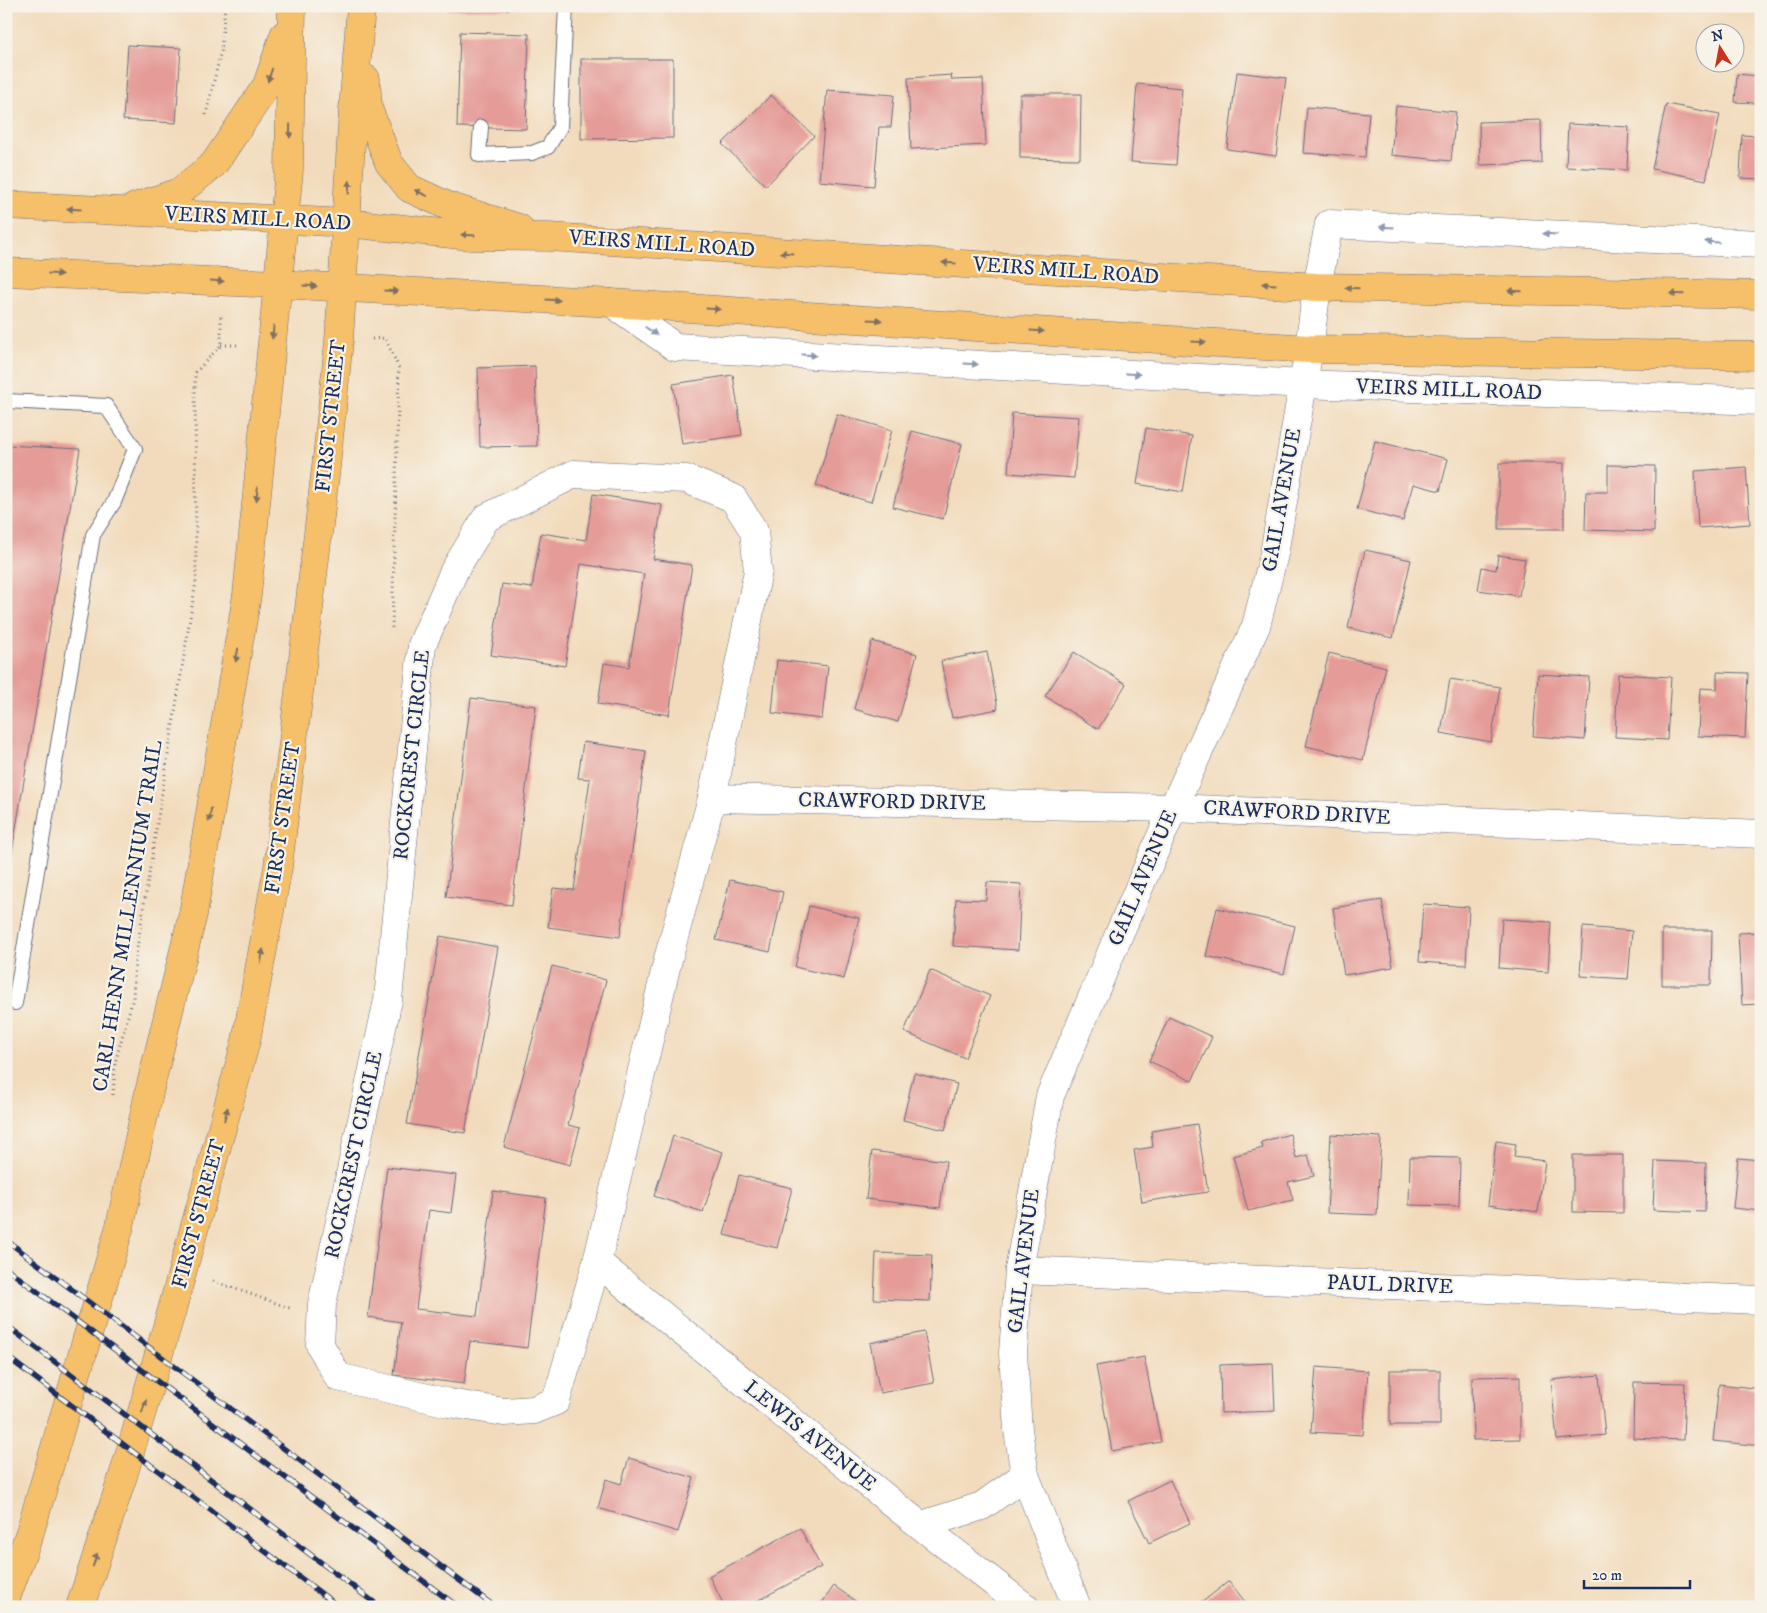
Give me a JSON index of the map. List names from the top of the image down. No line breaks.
{"streets":{"main road":["VEIRS MILL ROAD","FIRST STREET"],"street":["GAIL AVENUE","ROCKCREST CIRCLE","CRAWFORD DRIVE","PAUL DRIVE","LEWIS AVENUE"],"path":["CARL HENN MILLENNIUM TRAIL"]},"crossings":[["VEIRS MILL ROAD","FIRST STREET"],["VEIRS MILL ROAD","GAIL AVENUE"],["GAIL AVENUE","CRAWFORD DRIVE"],["GAIL AVENUE","PAUL DRIVE"],["ROCKCREST CIRCLE","CRAWFORD DRIVE"],["ROCKCREST CIRCLE","LEWIS AVENUE"]],"scale_bar":"20 m","north":"top"}
